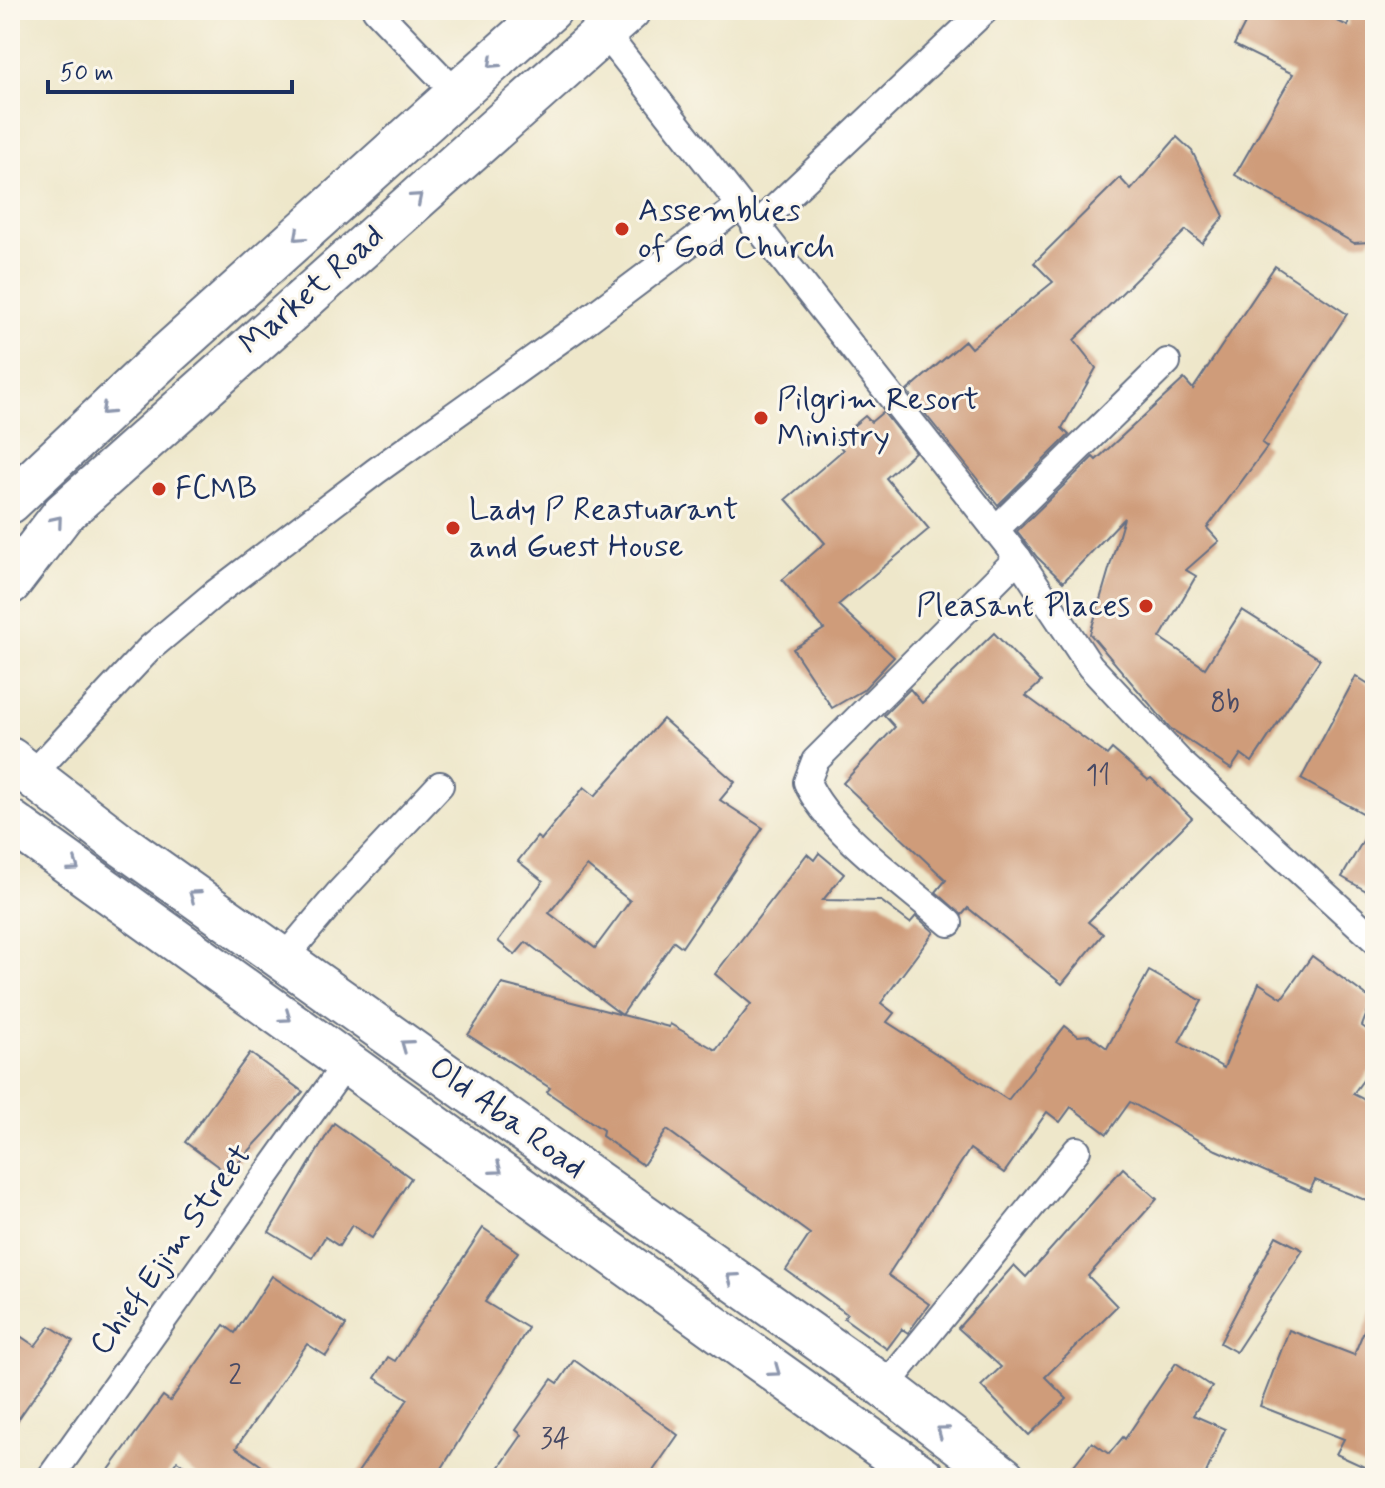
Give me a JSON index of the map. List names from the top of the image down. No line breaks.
{"streets":{"main road":["Market Road","Old Aba Road"],"street":["Chief Ejim Street"]},"crossings":[["Old Aba Road","Chief Ejim Street"]],"places":["Assemblies of God Church","Pilgrim Resort Ministry","FCMB","Lady P Reastuarant and Guest House","Pleasant Places"],"house_numbers":["8b","11","2","34"],"scale_bar":"50 m"}
